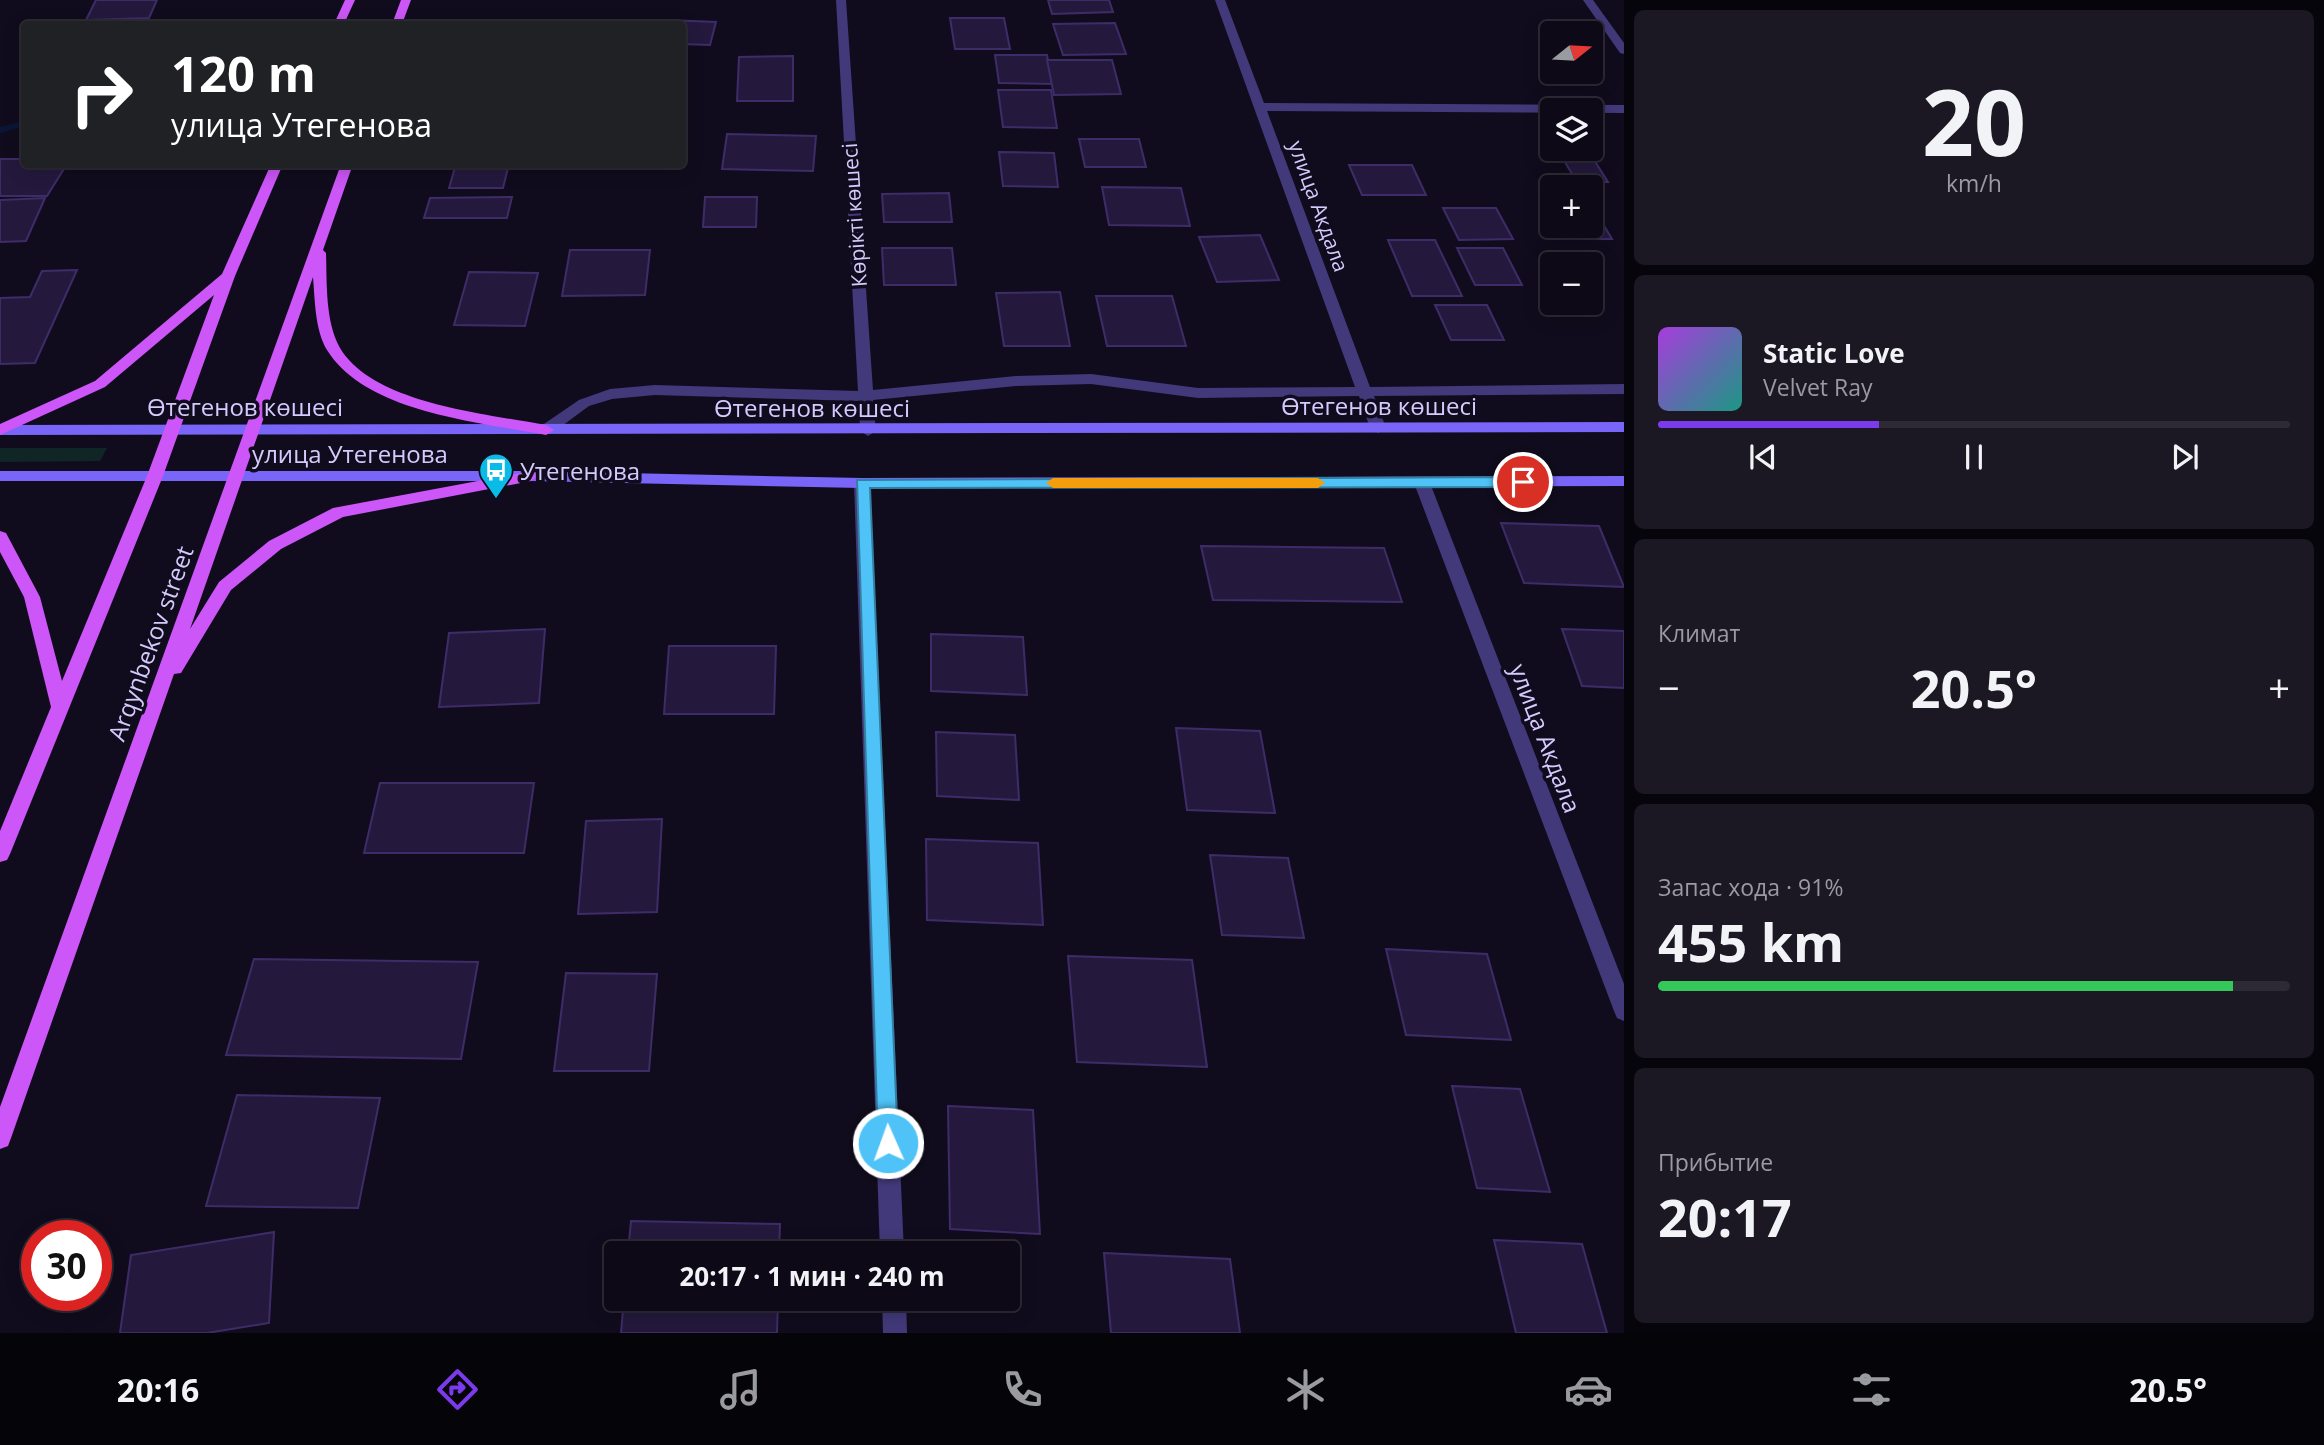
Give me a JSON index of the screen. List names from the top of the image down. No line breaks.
{"streets":{"main road":["Өтегенов көшесі","улица Утегенова","Arqynbekov street"],"street":["улица Акдала","Көрікті көшесі"]},"crossings":[["улица Акдала","Өтегенов көшесі"],["улица Акдала","улица Утегенова"],["Көрікті көшесі","Өтегенов көшесі"],["Өтегенов көшесі","Arqynbekov street"],["улица Утегенова","Arqynbekov street"]],"places":{"bus stop":["Утегенова"]},"north":"right","page":{"tile":[["20","km/h"],"Климат",["Запас хода · 91%","455 km"],["Прибытие","20:17"]],"map_buttons":["+","−"],"turn":["120 m","улица Утегенова"],"song":["Static Love","Velvet Ray"],"heat":["−","20.5°","+"],"limit":"30","trip":"20:17 · 1 мин · 240 m","tabs":["20:16","20.5°"]}}
